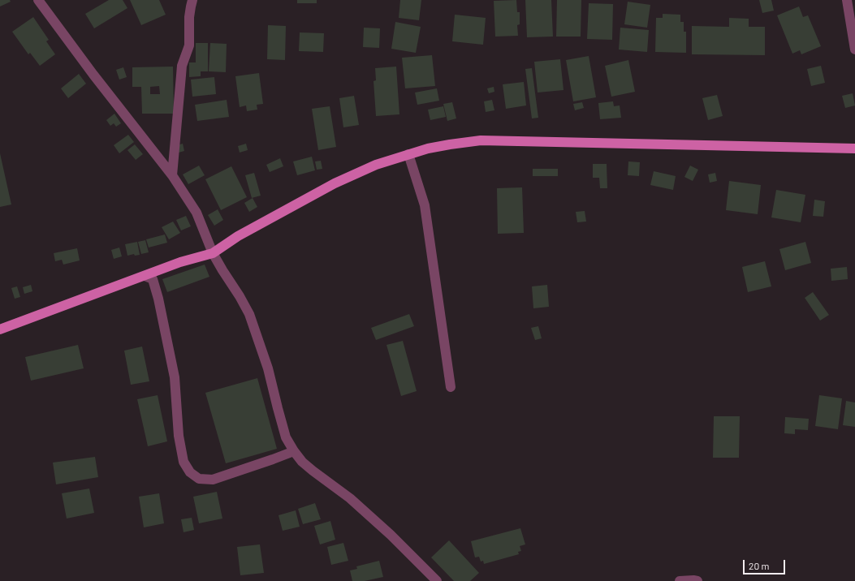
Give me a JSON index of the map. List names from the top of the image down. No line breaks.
{"scale_bar":"20 m"}
